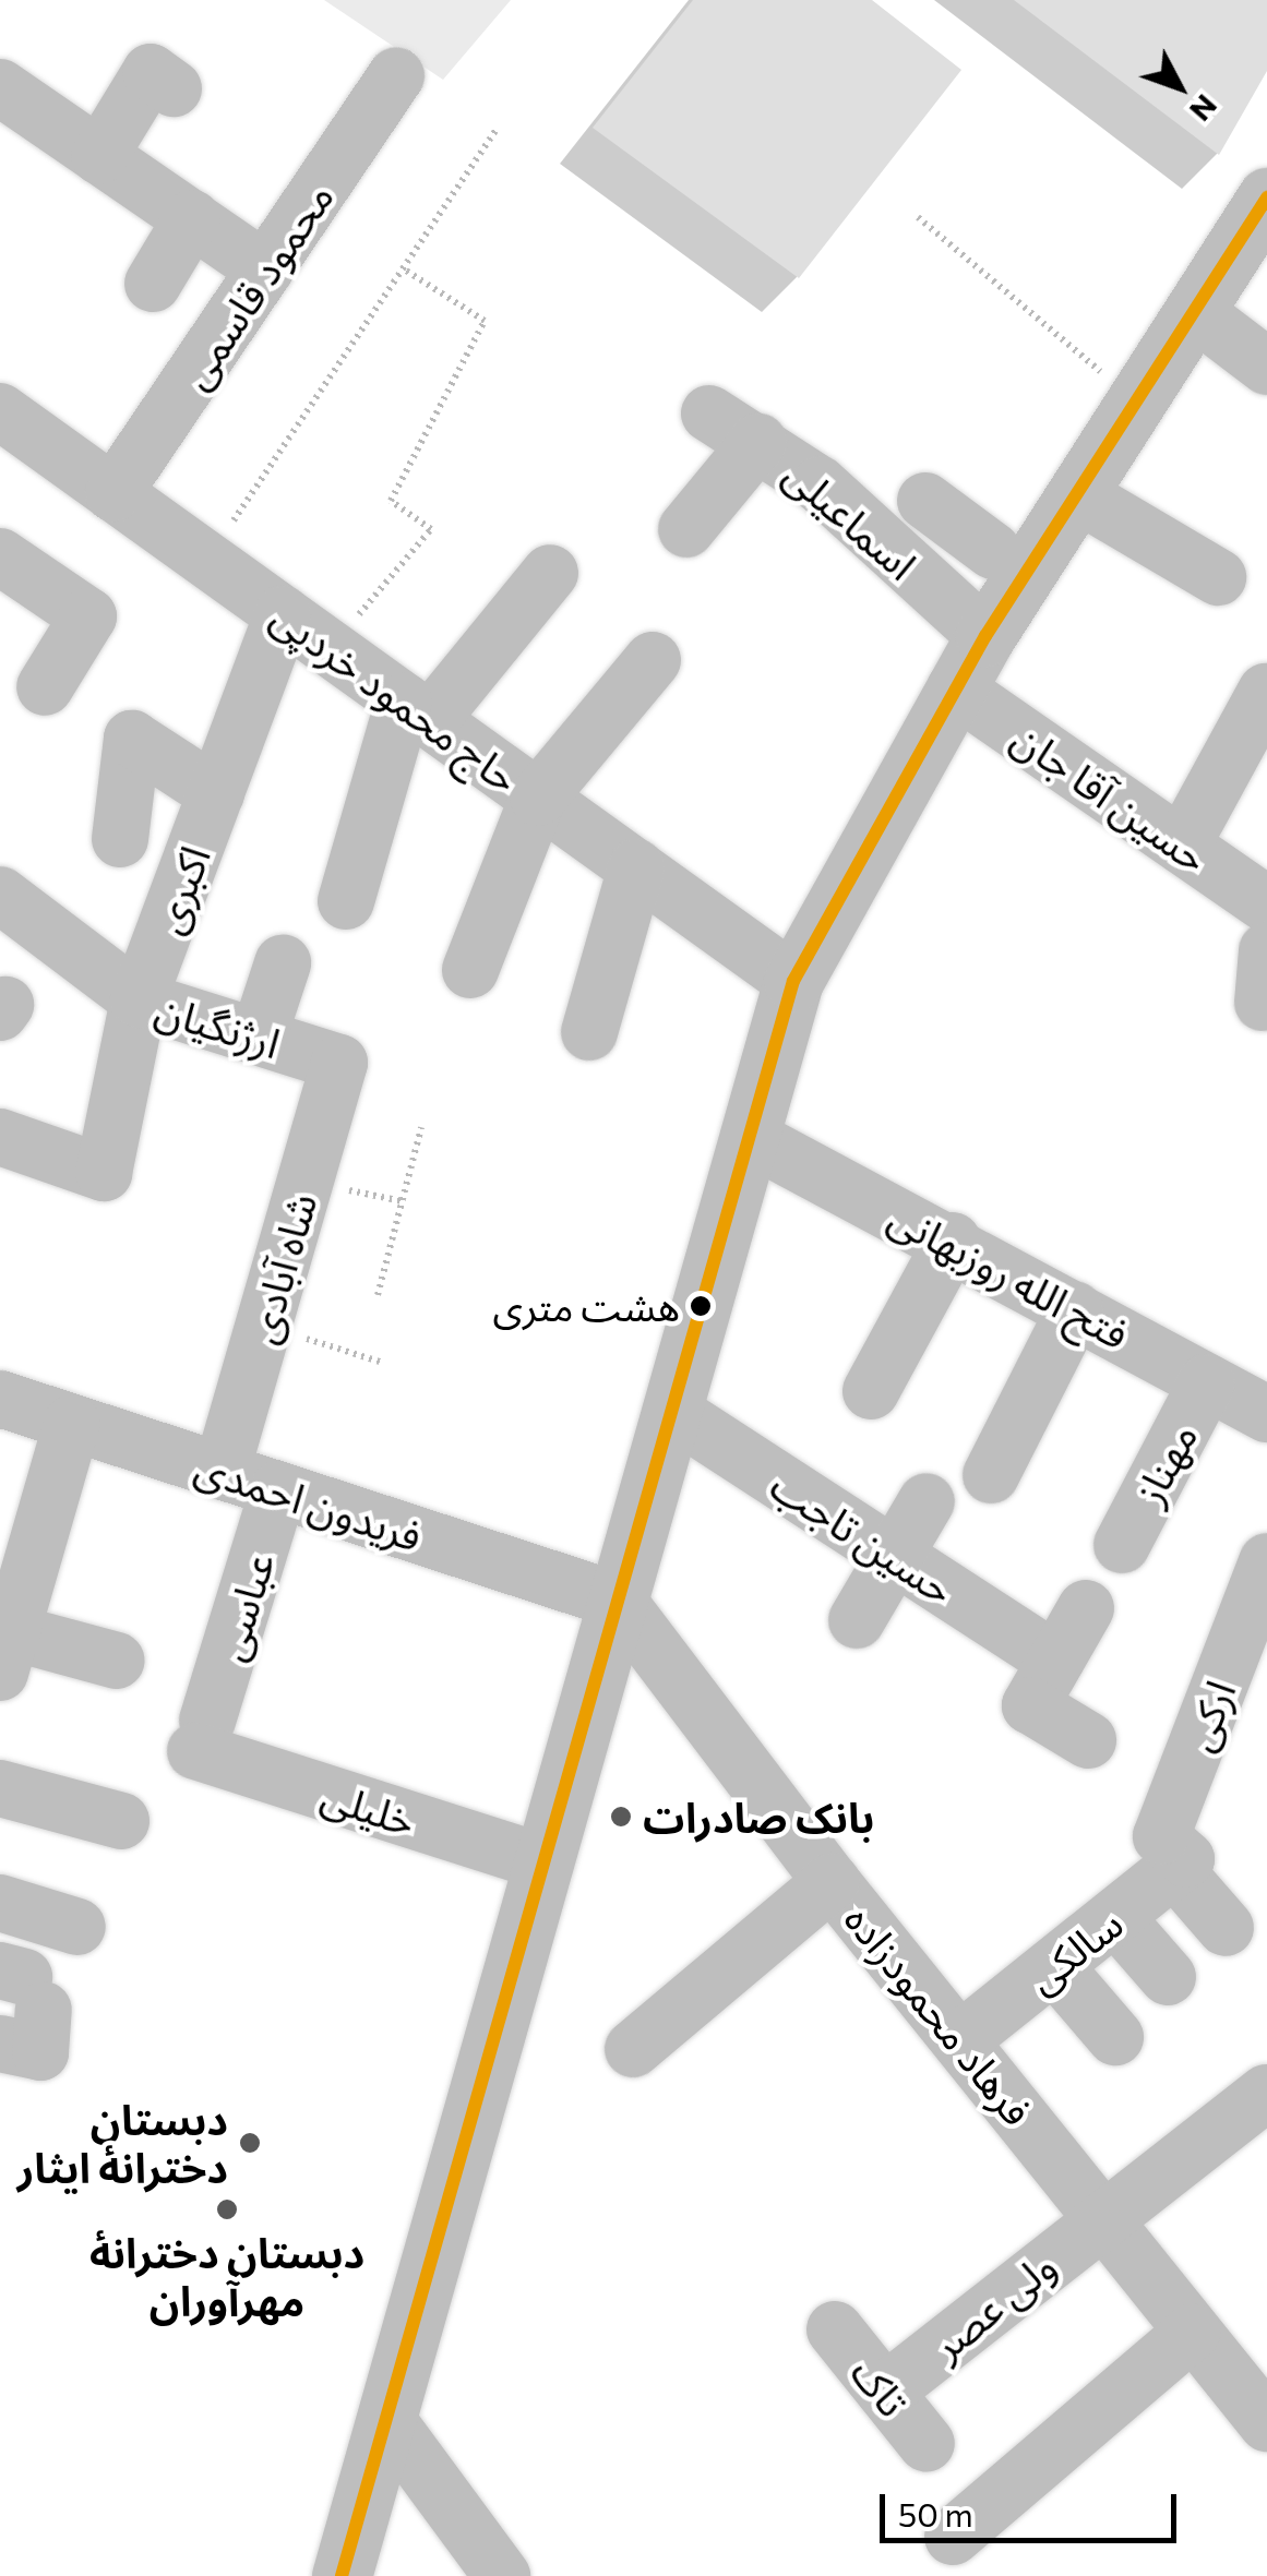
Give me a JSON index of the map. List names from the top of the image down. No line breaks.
{"streets":{"street":["محمود قاسمی","اسماعیلی","حاج محمود خردپی","حسین آقا جان","اکبری","ارژنگیان","شاه آبادی","فتح الله روزبهانی","مهناز","فریدون احمدی","حسین تاجب","عباسی","ارکی","خلیلی","سالکی","فرهاد محمودزاده","ولی عصر","تاک"]},"crossings":[["محمود قاسمی","حاج محمود خردپی"],["حاج محمود خردپی","اکبری"],["اکبری","ارژنگیان"],["ارژنگیان","شاه آبادی"],["شاه آبادی","فریدون احمدی"],["فتح الله روزبهانی","مهناز"],["فریدون احمدی","عباسی"],["فریدون احمدی","فرهاد محمودزاده"],["عباسی","خلیلی"],["ارکی","سالکی"],["سالکی","فرهاد محمودزاده"],["فرهاد محمودزاده","ولی عصر"],["ولی عصر","تاک"]],"places":["هشت متری","بانک صادرات","دبستان دخترانهٔ ایثار","دبستان دخترانهٔ مهرآوران"],"scale_bar":"50 m","north":"bottom right"}
